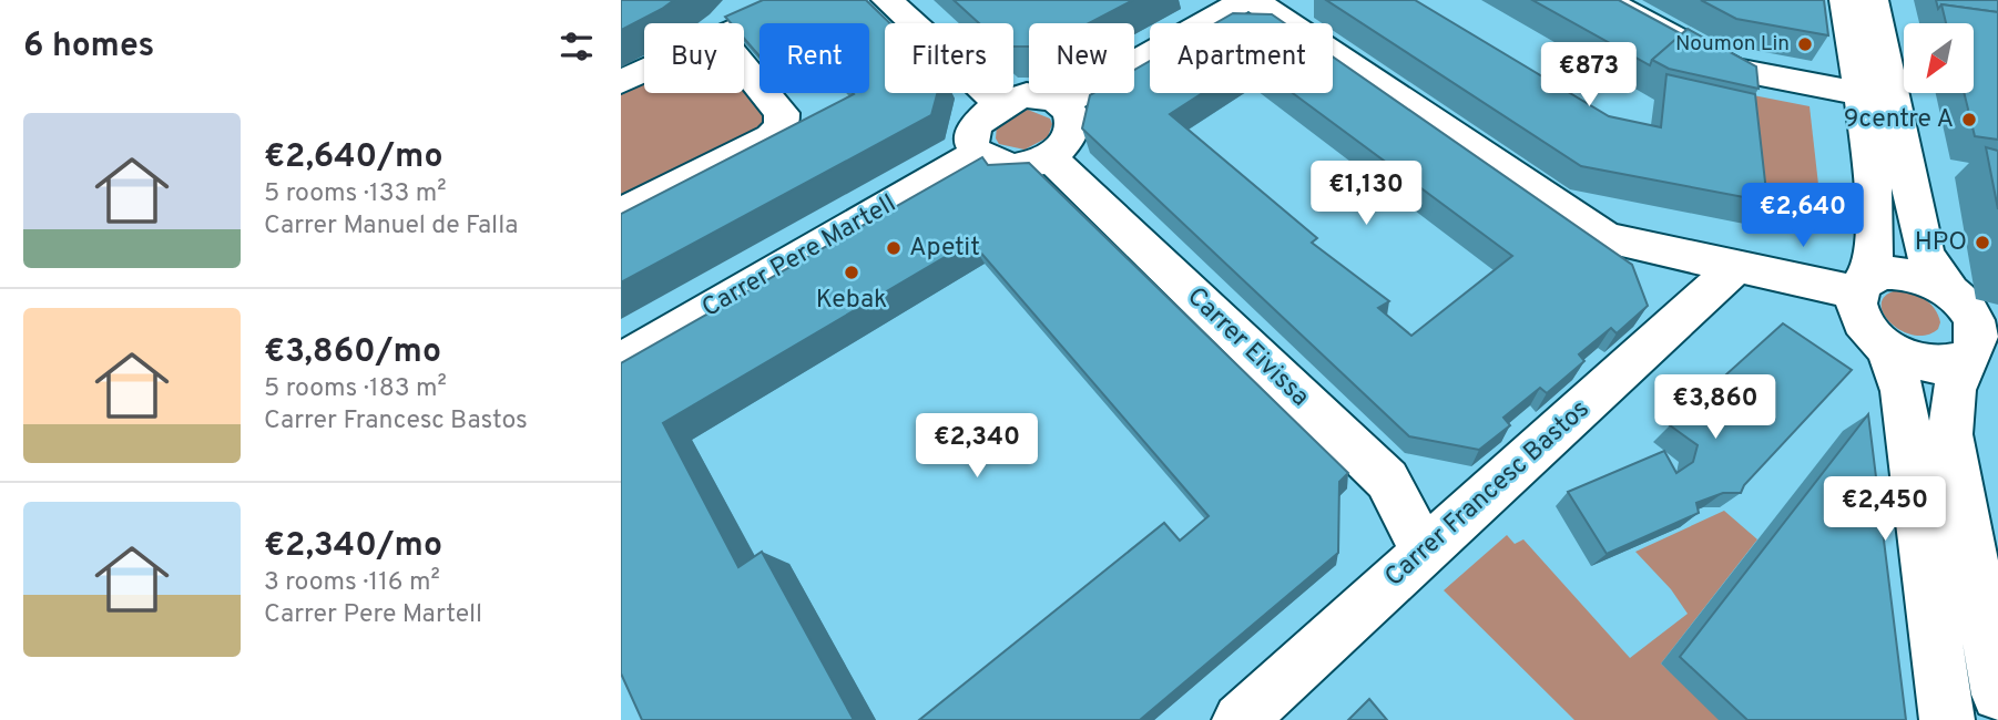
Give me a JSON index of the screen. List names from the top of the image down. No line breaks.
{"streets":{"street":["Carrer Pere Martell","Carrer Eivissa","Carrer Francesc Bastos"]},"crossings":[["Carrer Pere Martell","Carrer Eivissa"],["Carrer Eivissa","Carrer Francesc Bastos"]],"places":["Noumon Lin","9centre A","HPO","Apetit","Kebak"],"north":"bottom left","page":{"heading":"6 homes","chip":["Buy","Rent","Filters","New","Apartment"],"price":["€873","€1,130","€2,640","€3,860","€2,340","€2,450"],"list":[{"name":"€2,640/mo","note":"5 rooms · 133 m² · Carrer Manuel de Falla"},{"name":"€3,860/mo","note":"5 rooms · 183 m² · Carrer Francesc Bastos"},{"name":"€2,340/mo","note":"3 rooms · 116 m² · Carrer Pere Martell"}]}}
